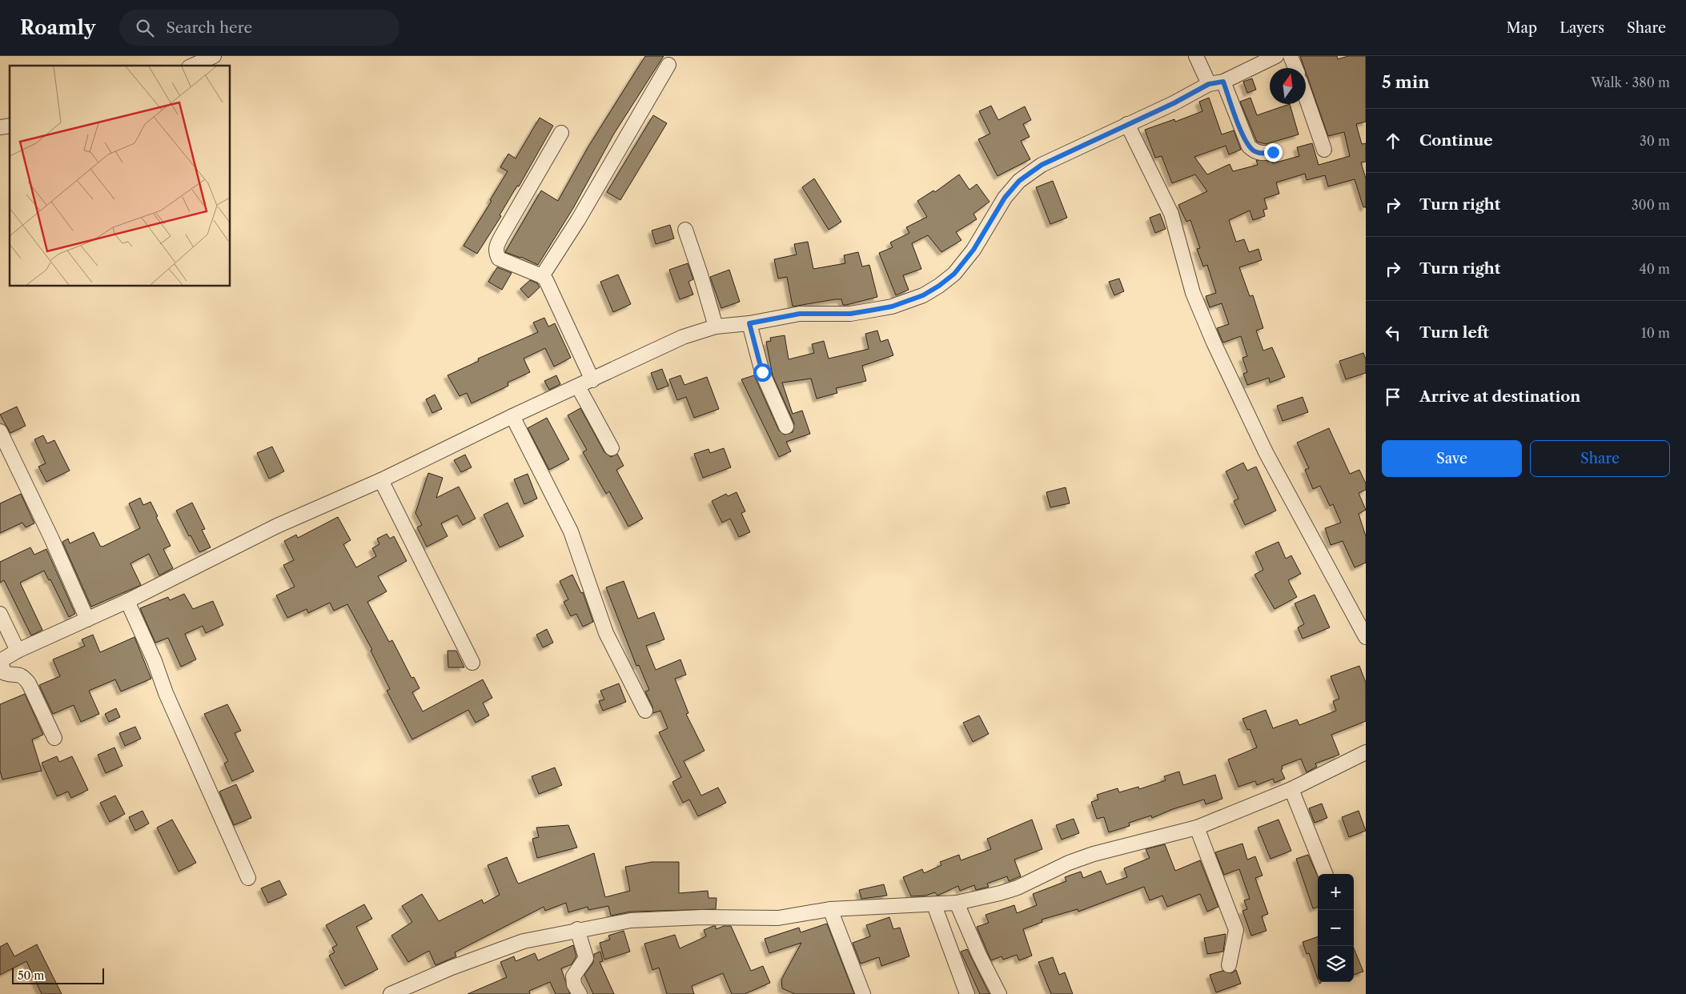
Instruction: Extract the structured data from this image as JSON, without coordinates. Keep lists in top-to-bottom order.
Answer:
{
  "scale_bar": "50 m",
  "north": "top",
  "page": {
    "header": "Roamly",
    "search": "Search here",
    "nav": ["Map", "Layers", "Share"],
    "heading": ["5 min", "Walk · 380 m"],
    "list": [
      ["Continue", "30 m"],
      ["Turn right", "300 m"],
      ["Turn right", "40 m"],
      ["Turn left", "10 m"],
      "Arrive at destination"
    ],
    "buttons": ["Save", "Share"],
    "map_buttons": ["+", "−"],
    "scale": "50 m"
  }
}
